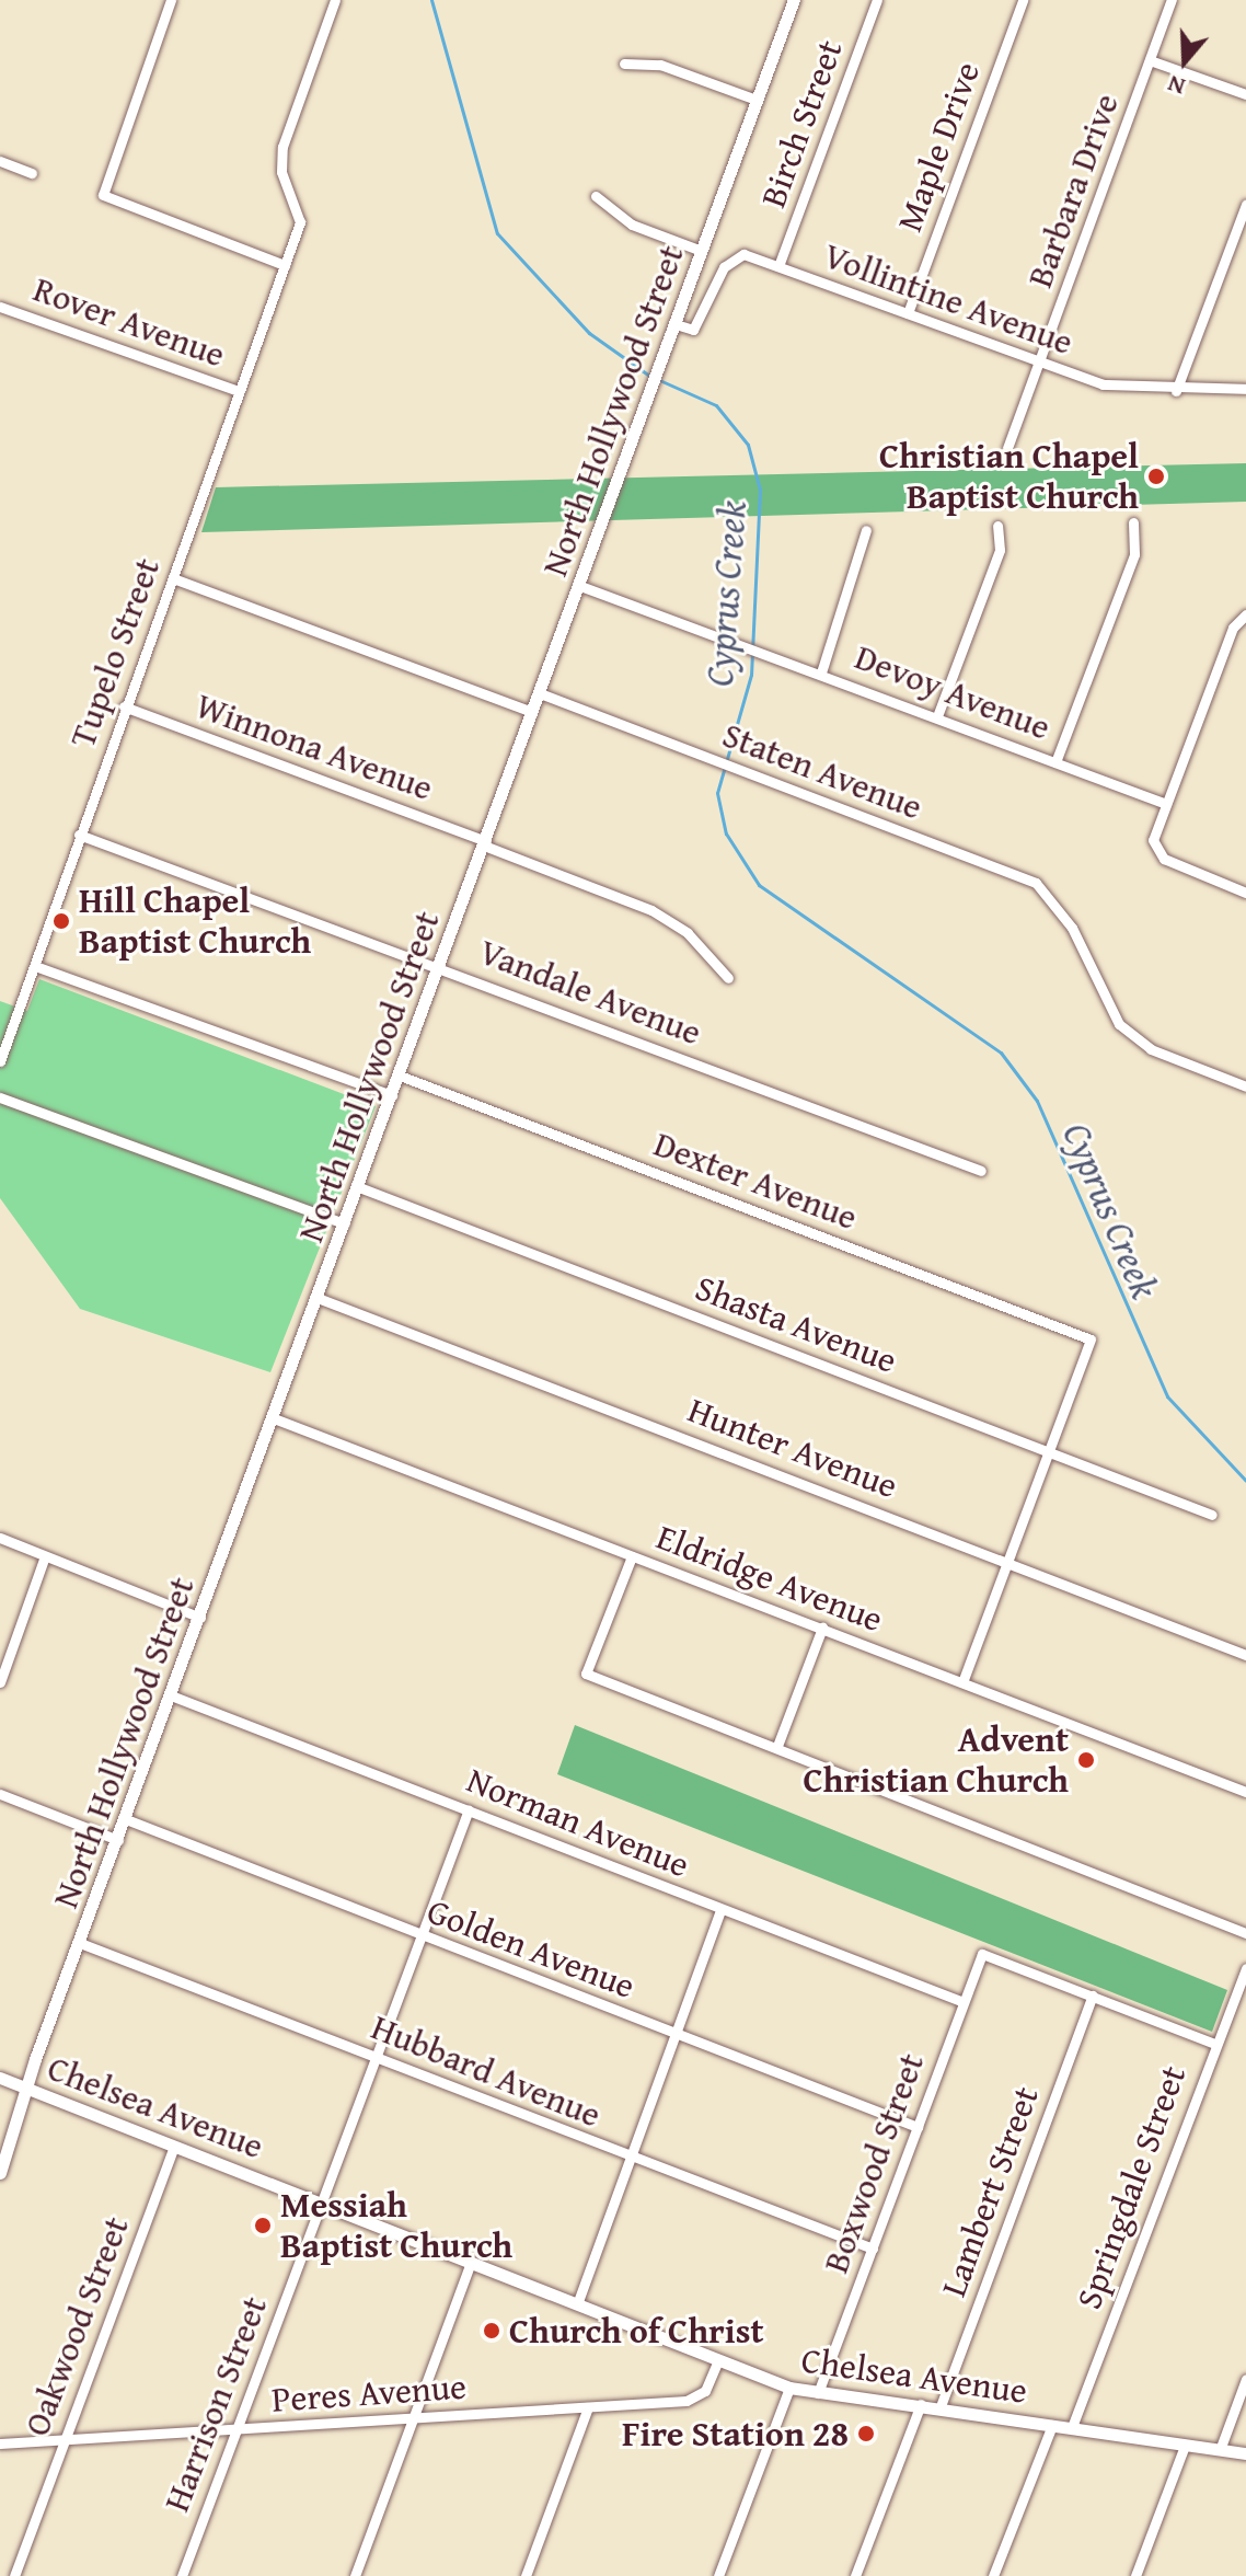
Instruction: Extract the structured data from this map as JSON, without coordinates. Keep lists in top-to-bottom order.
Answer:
{
  "streets": {
    "main road": ["North Hollywood Street", "Chelsea Avenue"],
    "street": [
      "Birch Street",
      "Maple Drive",
      "Barbara Drive",
      "Vollintine Avenue",
      "Rover Avenue",
      "Tupelo Street",
      "Devoy Avenue",
      "Winnona Avenue",
      "Staten Avenue",
      "Vandale Avenue",
      "Dexter Avenue",
      "Shasta Avenue",
      "Hunter Avenue",
      "Eldridge Avenue",
      "Norman Avenue",
      "Golden Avenue",
      "Hubbard Avenue",
      "Boxwood Street",
      "Springdale Street",
      "Lambert Street",
      "Oakwood Street",
      "Peres Avenue",
      "Harrison Street"
    ]
  },
  "crossings": [
    ["Birch Street", "Vollintine Avenue"],
    ["Maple Drive", "Vollintine Avenue"],
    ["Barbara Drive", "Vollintine Avenue"],
    ["Vollintine Avenue", "North Hollywood Street"],
    ["Rover Avenue", "Tupelo Street"],
    ["North Hollywood Street", "Devoy Avenue"],
    ["North Hollywood Street", "Winnona Avenue"],
    ["North Hollywood Street", "Staten Avenue"],
    ["North Hollywood Street", "Vandale Avenue"],
    ["North Hollywood Street", "Dexter Avenue"],
    ["North Hollywood Street", "Shasta Avenue"],
    ["North Hollywood Street", "Hunter Avenue"],
    ["North Hollywood Street", "Eldridge Avenue"],
    ["North Hollywood Street", "Norman Avenue"],
    ["North Hollywood Street", "Golden Avenue"],
    ["North Hollywood Street", "Hubbard Avenue"],
    ["North Hollywood Street", "Chelsea Avenue"],
    ["Tupelo Street", "Winnona Avenue"],
    ["Tupelo Street", "Vandale Avenue"],
    ["Dexter Avenue", "Shasta Avenue"],
    ["Norman Avenue", "Boxwood Street"],
    ["Norman Avenue", "Harrison Street"],
    ["Golden Avenue", "Boxwood Street"],
    ["Golden Avenue", "Harrison Street"],
    ["Hubbard Avenue", "Boxwood Street"],
    ["Hubbard Avenue", "Harrison Street"],
    ["Chelsea Avenue", "Boxwood Street"],
    ["Chelsea Avenue", "Springdale Street"],
    ["Chelsea Avenue", "Lambert Street"],
    ["Chelsea Avenue", "Oakwood Street"],
    ["Chelsea Avenue", "Peres Avenue"],
    ["Chelsea Avenue", "Harrison Street"],
    ["Boxwood Street", "Lambert Street"],
    ["Oakwood Street", "Peres Avenue"],
    ["Peres Avenue", "Harrison Street"]
  ],
  "water": ["Cyprus Creek"],
  "places": [
    "Christian Chapel Baptist Church",
    "Hill Chapel Baptist Church",
    "Advent Christian Church",
    "Messiah Baptist Church",
    "Church of Christ",
    "Fire Station 28"
  ],
  "north": "bottom"
}
